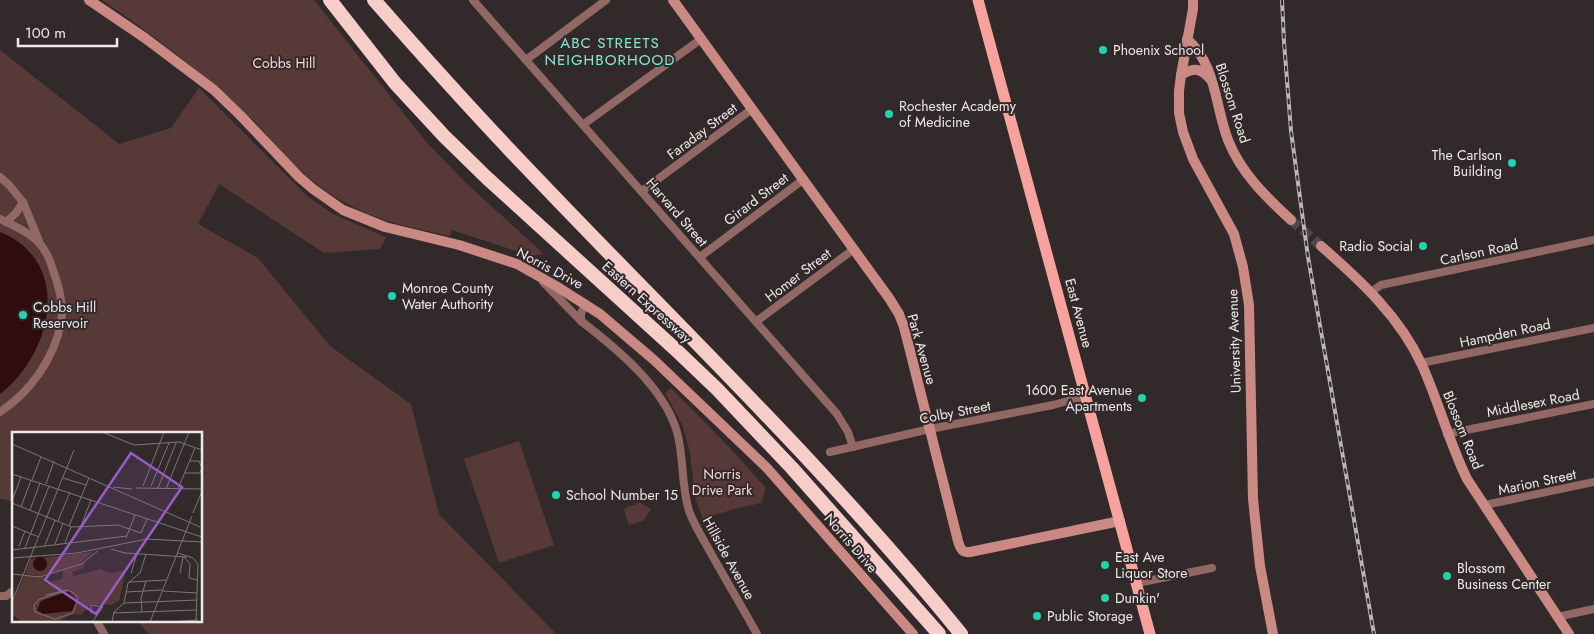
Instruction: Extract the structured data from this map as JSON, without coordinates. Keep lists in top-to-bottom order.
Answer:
{
  "streets": {
    "highway": ["Eastern Expressway"],
    "main road": ["East Avenue"],
    "street": [
      "Blossom Road",
      "Faraday Street",
      "Girard Street",
      "Harvard Street",
      "Carlson Road",
      "Norris Drive",
      "Homer Street",
      "Hampden Road",
      "University Avenue",
      "Park Avenue",
      "Middlesex Road",
      "Colby Street",
      "Marion Street",
      "Hillside Avenue"
    ]
  },
  "crossings": [
    ["Blossom Road", "Carlson Road"],
    ["Blossom Road", "Hampden Road"],
    ["Blossom Road", "University Avenue"],
    ["Blossom Road", "Middlesex Road"],
    ["Blossom Road", "Marion Street"],
    ["Faraday Street", "Harvard Street"],
    ["Faraday Street", "Park Avenue"],
    ["Girard Street", "Harvard Street"],
    ["Girard Street", "Park Avenue"],
    ["Harvard Street", "Homer Street"],
    ["Harvard Street", "Colby Street"],
    ["Norris Drive", "Hillside Avenue"],
    ["Homer Street", "Park Avenue"],
    ["East Avenue", "Park Avenue"],
    ["East Avenue", "Colby Street"],
    ["Park Avenue", "Colby Street"]
  ],
  "districts": ["ABC STREETS NEIGHBORHOOD"],
  "parks": ["Cobbs Hill", "Norris Drive Park"],
  "places": [
    "Phoenix School",
    "Rochester Academy of Medicine",
    "The Carlson Building",
    "Radio Social",
    "Monroe County Water Authority",
    "Cobbs Hill Reservoir",
    "1600 East Avenue Apartments",
    "School Number 15",
    "East Ave Liquor Store",
    "Blossom Business Center",
    "Dunkin'",
    "Public Storage"
  ],
  "scale_bar": "100 m"
}
